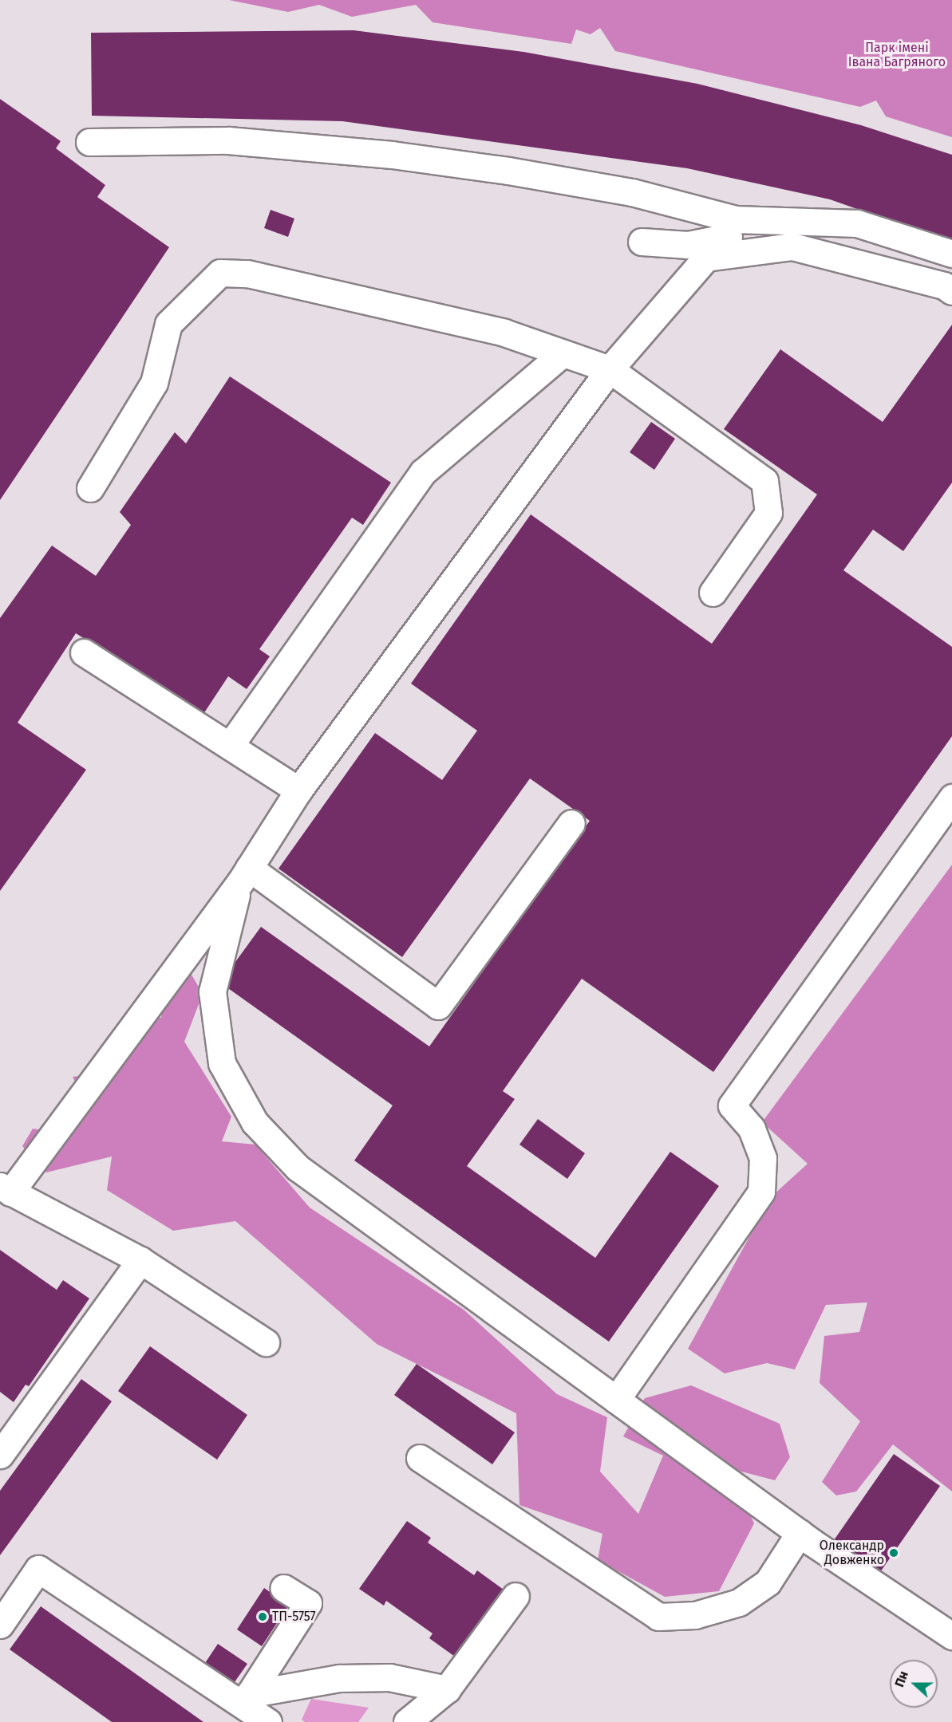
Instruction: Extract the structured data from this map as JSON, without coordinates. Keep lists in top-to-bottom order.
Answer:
{
  "parks": ["Парк імені Івана Багряного"],
  "places": ["Олександр Довженко", "ТП-5757"],
  "north": "left"
}
